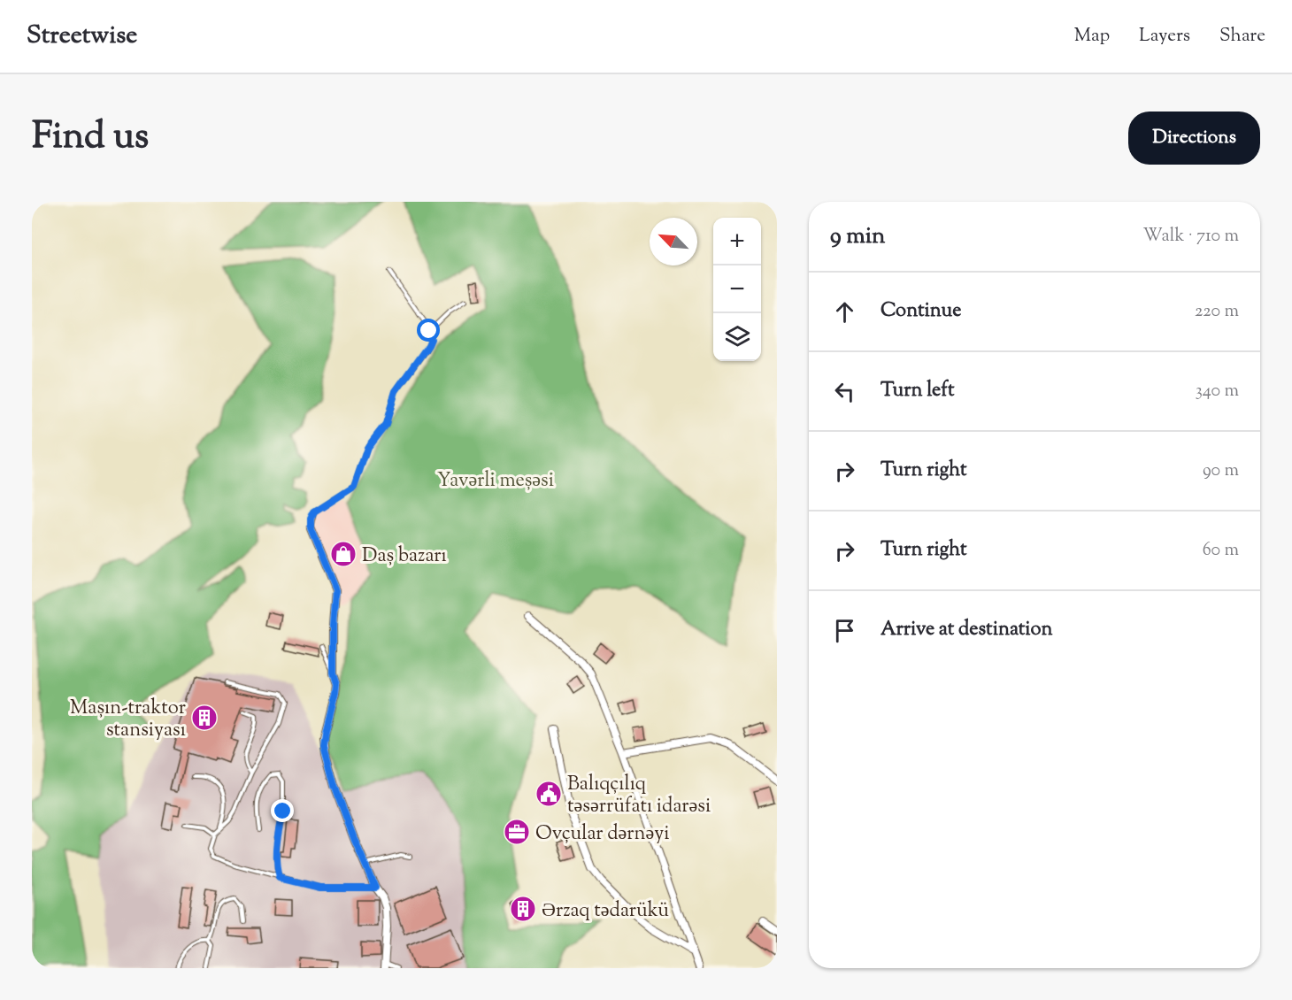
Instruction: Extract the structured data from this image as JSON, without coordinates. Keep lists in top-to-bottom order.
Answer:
{
  "parks": ["Yavərli meşəsi"],
  "places": {
    "shop": ["Daş bazarı"],
    "building": ["Maşın-traktor stansiyası", "Ərzaq tədarükü"],
    "public building": ["Balıqçılıq təsərrüfatı idarəsi"],
    "office": ["Ovçular dərnəyi"]
  },
  "north": "top left",
  "page": {
    "header": "Streetwise",
    "nav": ["Map", "Layers", "Share"],
    "title": "Find us",
    "buttons": "Directions",
    "heading": ["9 min", "Walk · 710 m"],
    "map_buttons": ["+", "−"],
    "list": [
      ["Continue", "220 m"],
      ["Turn left", "340 m"],
      ["Turn right", "90 m"],
      ["Turn right", "60 m"],
      "Arrive at destination"
    ]
  }
}
